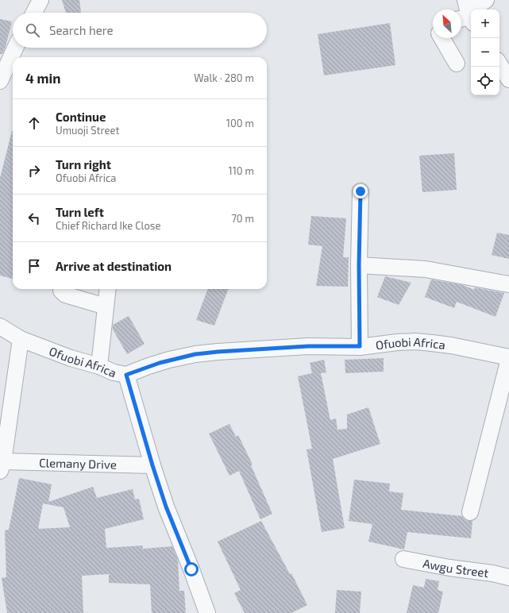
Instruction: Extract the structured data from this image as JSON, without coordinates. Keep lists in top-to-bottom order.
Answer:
{
  "streets": {
    "street": ["Ofuobi Africa", "Clemany Drive", "Awgu Street"]
  },
  "north": "top left",
  "page": {
    "map_buttons": ["+", "−"],
    "search": "Search here",
    "heading": ["4 min", "Walk · 280 m"],
    "list": [
      ["Continue", "Umuoji Street", "100 m"],
      ["Turn right", "Ofuobi Africa", "110 m"],
      ["Turn left", "Chief Richard Ike Close", "70 m"],
      "Arrive at destination"
    ]
  }
}
